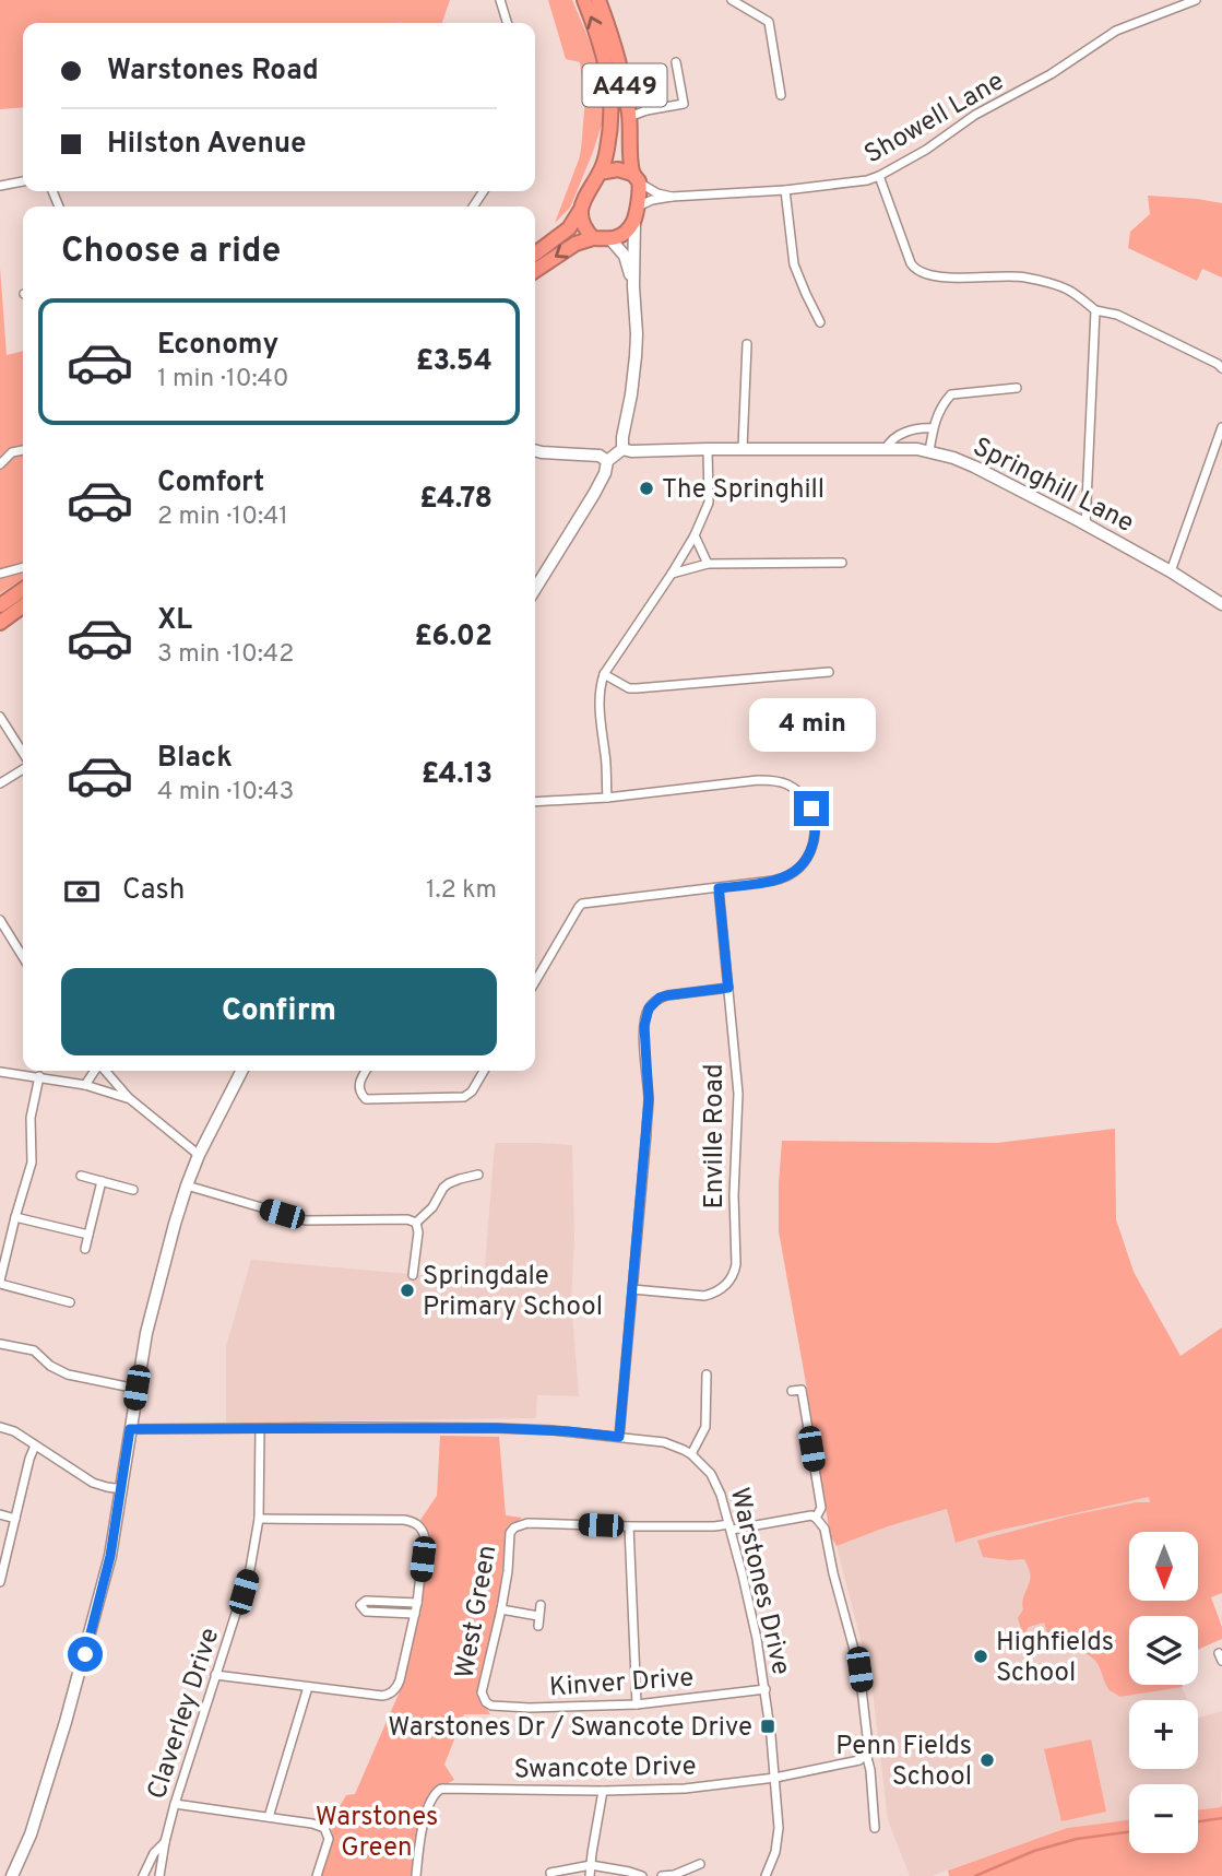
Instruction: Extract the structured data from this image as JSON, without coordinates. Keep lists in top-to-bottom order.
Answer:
{
  "streets": {
    "highway": ["A449"],
    "street": [
      "Showell Lane",
      "Springhill Lane",
      "Enville Road",
      "Warstones Drive",
      "West Green",
      "Kinver Drive",
      "Claverley Drive",
      "Swancote Drive"
    ]
  },
  "crossings": [
    ["A449", "Showell Lane"],
    ["Warstones Drive", "Kinver Drive"],
    ["Warstones Drive", "Claverley Drive"],
    ["Warstones Drive", "Swancote Drive"],
    ["West Green", "Kinver Drive"]
  ],
  "parks": ["Warstones Green"],
  "places": {
    "other": [
      "The Springhill",
      "Springdale Primary School",
      "Highfields School",
      "Penn Fields School"
    ],
    "transit": ["Warstones Dr / Swancote Drive"]
  },
  "north": "bottom",
  "page": {
    "banner": ["Warstones Road", "Hilston Avenue"],
    "heading": "Choose a ride",
    "list": [
      {
        "name": "Economy",
        "note": "1 min · 10:40",
        "value": "£3.54"
      },
      {
        "name": "Comfort",
        "note": "2 min · 10:41",
        "value": "£4.78"
      },
      {
        "name": "XL",
        "note": "3 min · 10:42",
        "value": "£6.02"
      },
      {
        "name": "Black",
        "note": "4 min · 10:43",
        "value": "£4.13"
      }
    ],
    "bubble": "4 min",
    "pay": ["Cash", "1.2 km"],
    "buttons": "Confirm",
    "map_buttons": ["+", "−"]
  }
}
